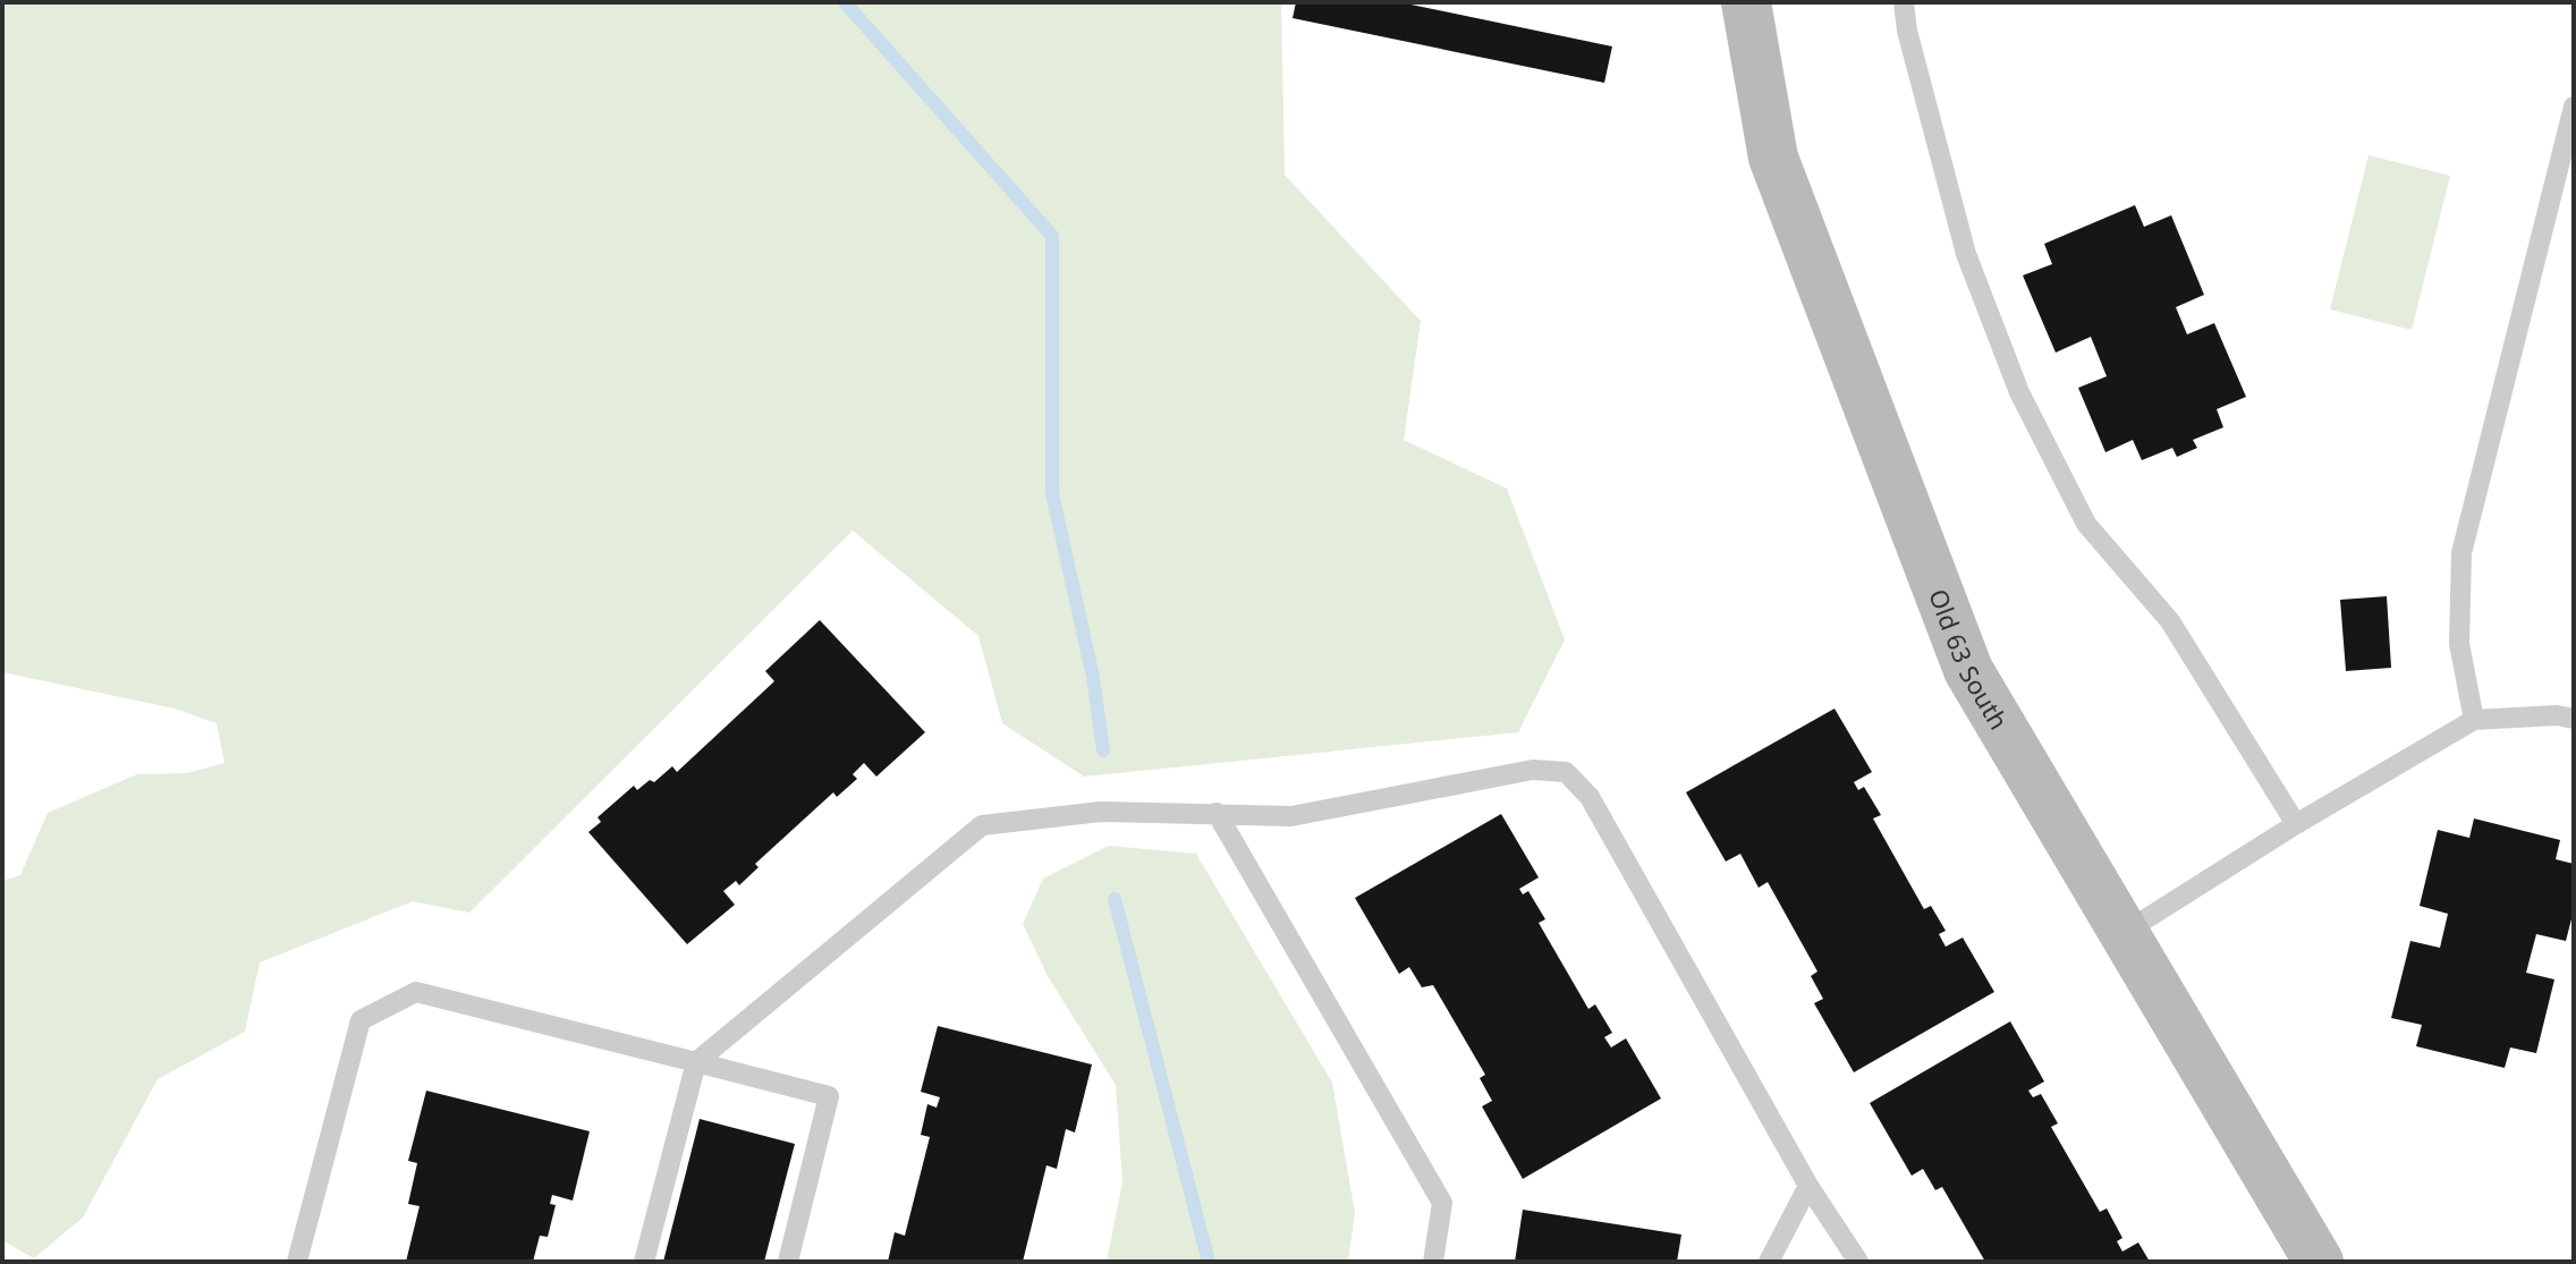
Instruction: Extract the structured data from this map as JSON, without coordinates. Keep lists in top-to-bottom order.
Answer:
{
  "streets": {
    "main road": ["Old 63 South"]
  }
}
